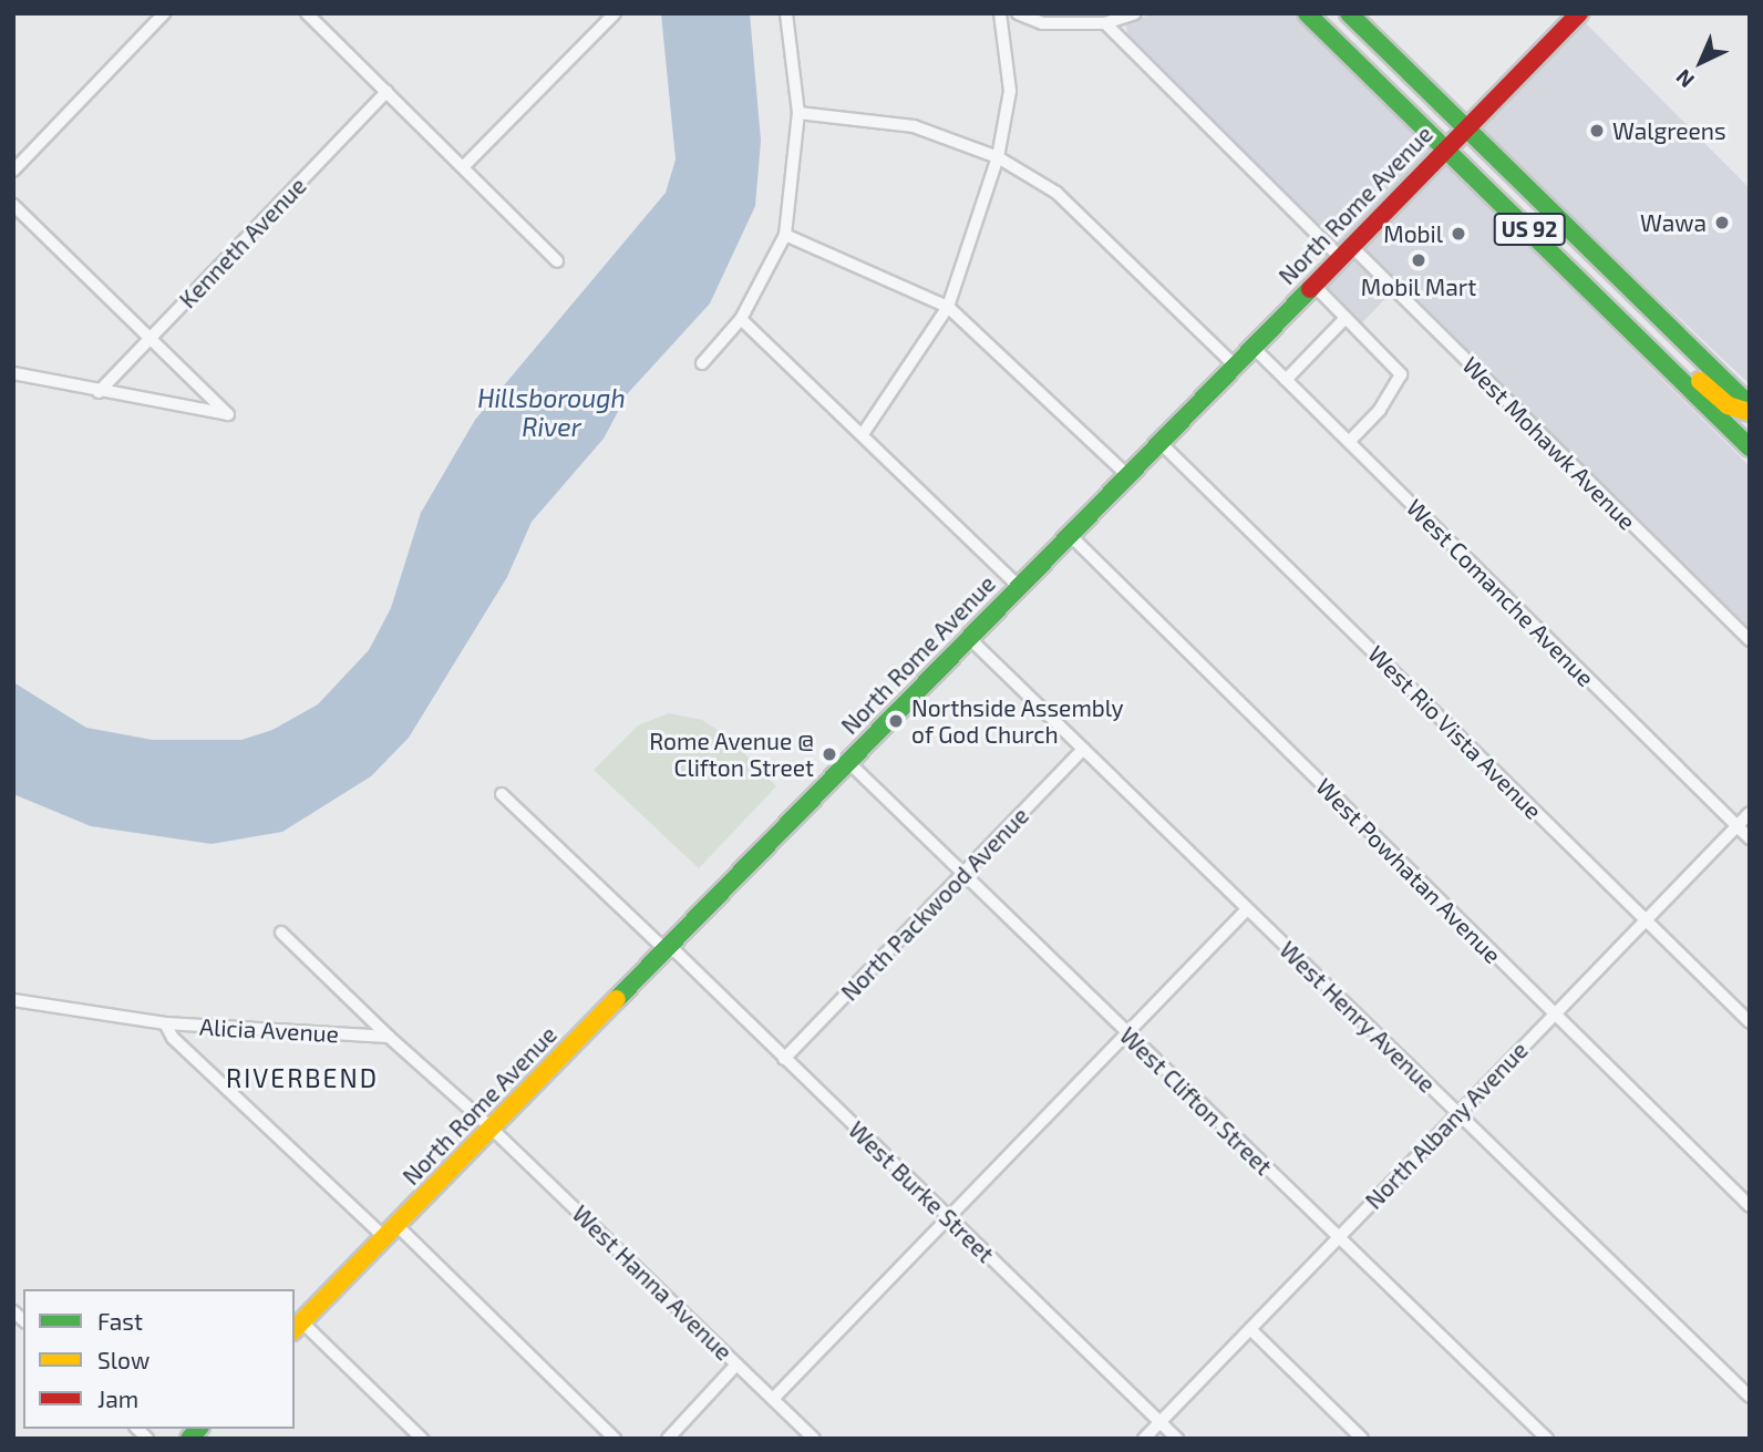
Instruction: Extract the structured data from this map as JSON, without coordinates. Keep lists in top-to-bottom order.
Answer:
{
  "streets": {
    "street": [
      "North Rome Avenue",
      "US 92",
      "Kenneth Avenue",
      "West Mohawk Avenue",
      "West Comanche Avenue",
      "West Rio Vista Avenue",
      "West Powhatan Avenue",
      "North Packwood Avenue",
      "West Henry Avenue",
      "Alicia Avenue",
      "West Clifton Street",
      "North Albany Avenue",
      "West Burke Street",
      "West Hanna Avenue"
    ]
  },
  "crossings": [
    ["North Rome Avenue", "US 92"],
    ["North Rome Avenue", "West Mohawk Avenue"],
    ["North Rome Avenue", "West Comanche Avenue"],
    ["North Rome Avenue", "West Rio Vista Avenue"],
    ["North Rome Avenue", "West Powhatan Avenue"],
    ["North Rome Avenue", "West Henry Avenue"],
    ["North Rome Avenue", "West Clifton Street"],
    ["North Rome Avenue", "West Burke Street"],
    ["North Rome Avenue", "West Hanna Avenue"],
    ["West Comanche Avenue", "North Albany Avenue"],
    ["West Rio Vista Avenue", "North Albany Avenue"],
    ["West Powhatan Avenue", "North Albany Avenue"],
    ["North Packwood Avenue", "West Henry Avenue"],
    ["North Packwood Avenue", "West Clifton Street"],
    ["North Packwood Avenue", "West Burke Street"],
    ["West Henry Avenue", "North Albany Avenue"],
    ["West Clifton Street", "North Albany Avenue"],
    ["North Albany Avenue", "West Burke Street"]
  ],
  "districts": ["RIVERBEND"],
  "water": ["Hillsborough River"],
  "places": [
    "Walgreens",
    "Wawa",
    "Mobil",
    "Mobil Mart",
    "Northside Assembly of God Church",
    "Rome Avenue @ Clifton Street"
  ],
  "legend": ["Fast", "Slow", "Jam"],
  "north": "bottom left"
}
